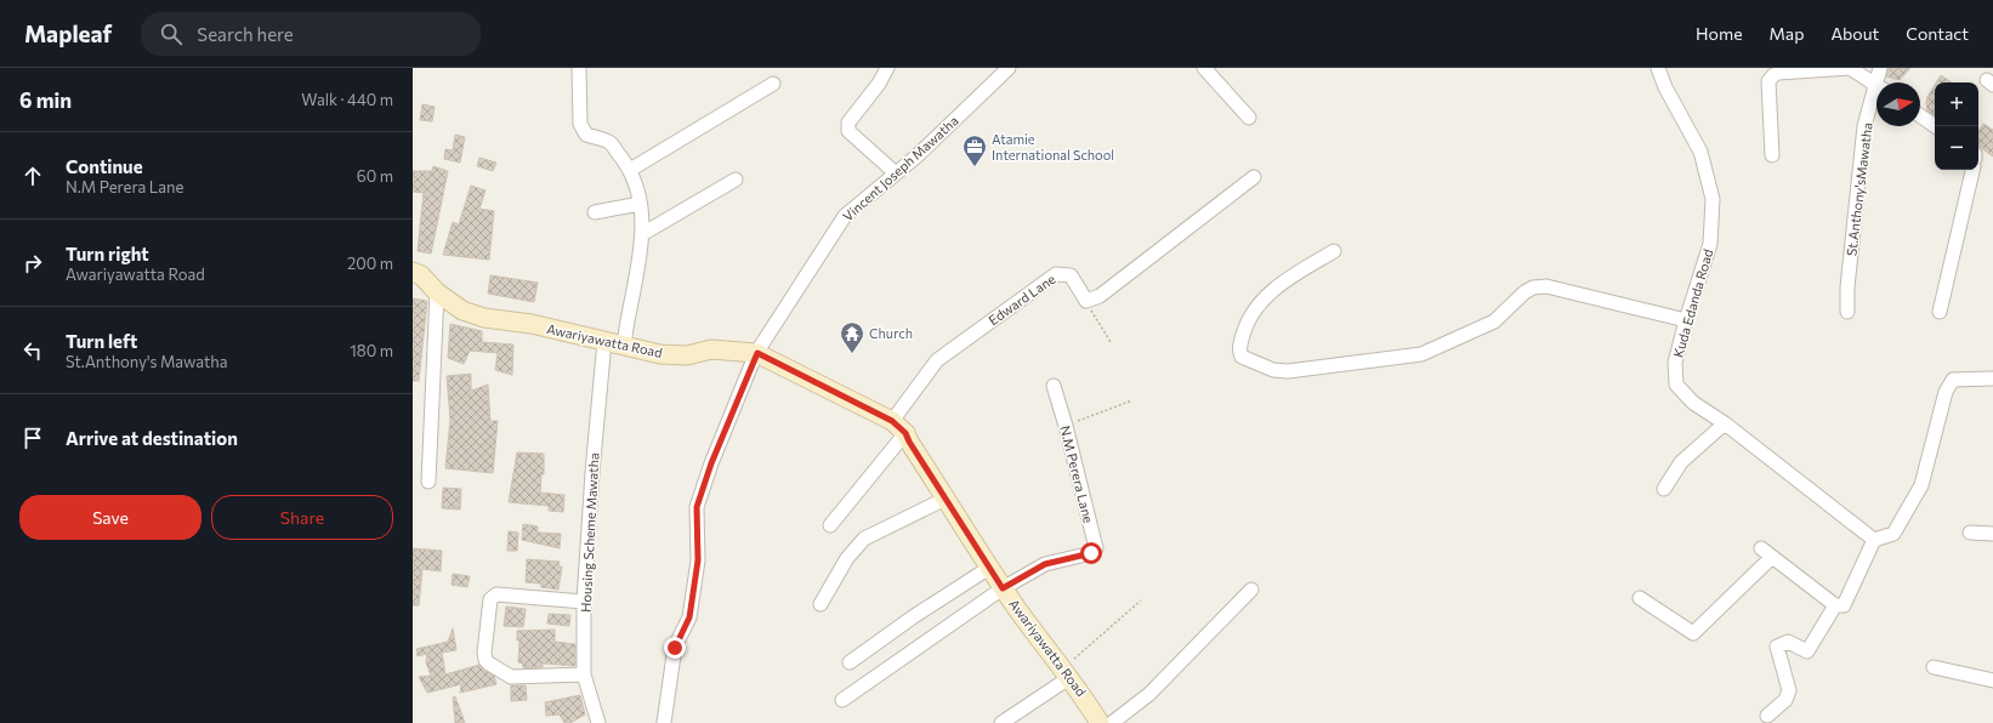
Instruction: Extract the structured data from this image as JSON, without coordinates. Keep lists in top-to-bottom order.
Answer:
{
  "streets": {
    "street": [
      "Vincent Joseph Mawatha",
      "St.Anthony'sMawatha",
      "Edward Lane",
      "Kuda Edanda Road",
      "Awariyawatta Road",
      "N.M Perera Lane",
      "Housing Scheme Mawatha"
    ]
  },
  "crossings": [
    ["Vincent Joseph Mawatha", "Awariyawatta Road"],
    ["Edward Lane", "Awariyawatta Road"],
    ["Awariyawatta Road", "N.M Perera Lane"],
    ["Awariyawatta Road", "Housing Scheme Mawatha"]
  ],
  "places": {
    "office": ["Atamie International School"],
    "temple": ["Church"]
  },
  "north": "right",
  "page": {
    "header": "Mapleaf",
    "search": "Search here",
    "nav": [
      "Home",
      "Map",
      "About",
      "Contact"
    ],
    "heading": ["6 min", "Walk · 440 m"],
    "map_buttons": ["+", "−"],
    "list": [
      ["Continue", "N.M Perera Lane", "60 m"],
      ["Turn right", "Awariyawatta Road", "200 m"],
      ["Turn left", "St.Anthony's Mawatha", "180 m"],
      "Arrive at destination"
    ],
    "buttons": ["Save", "Share"]
  }
}
